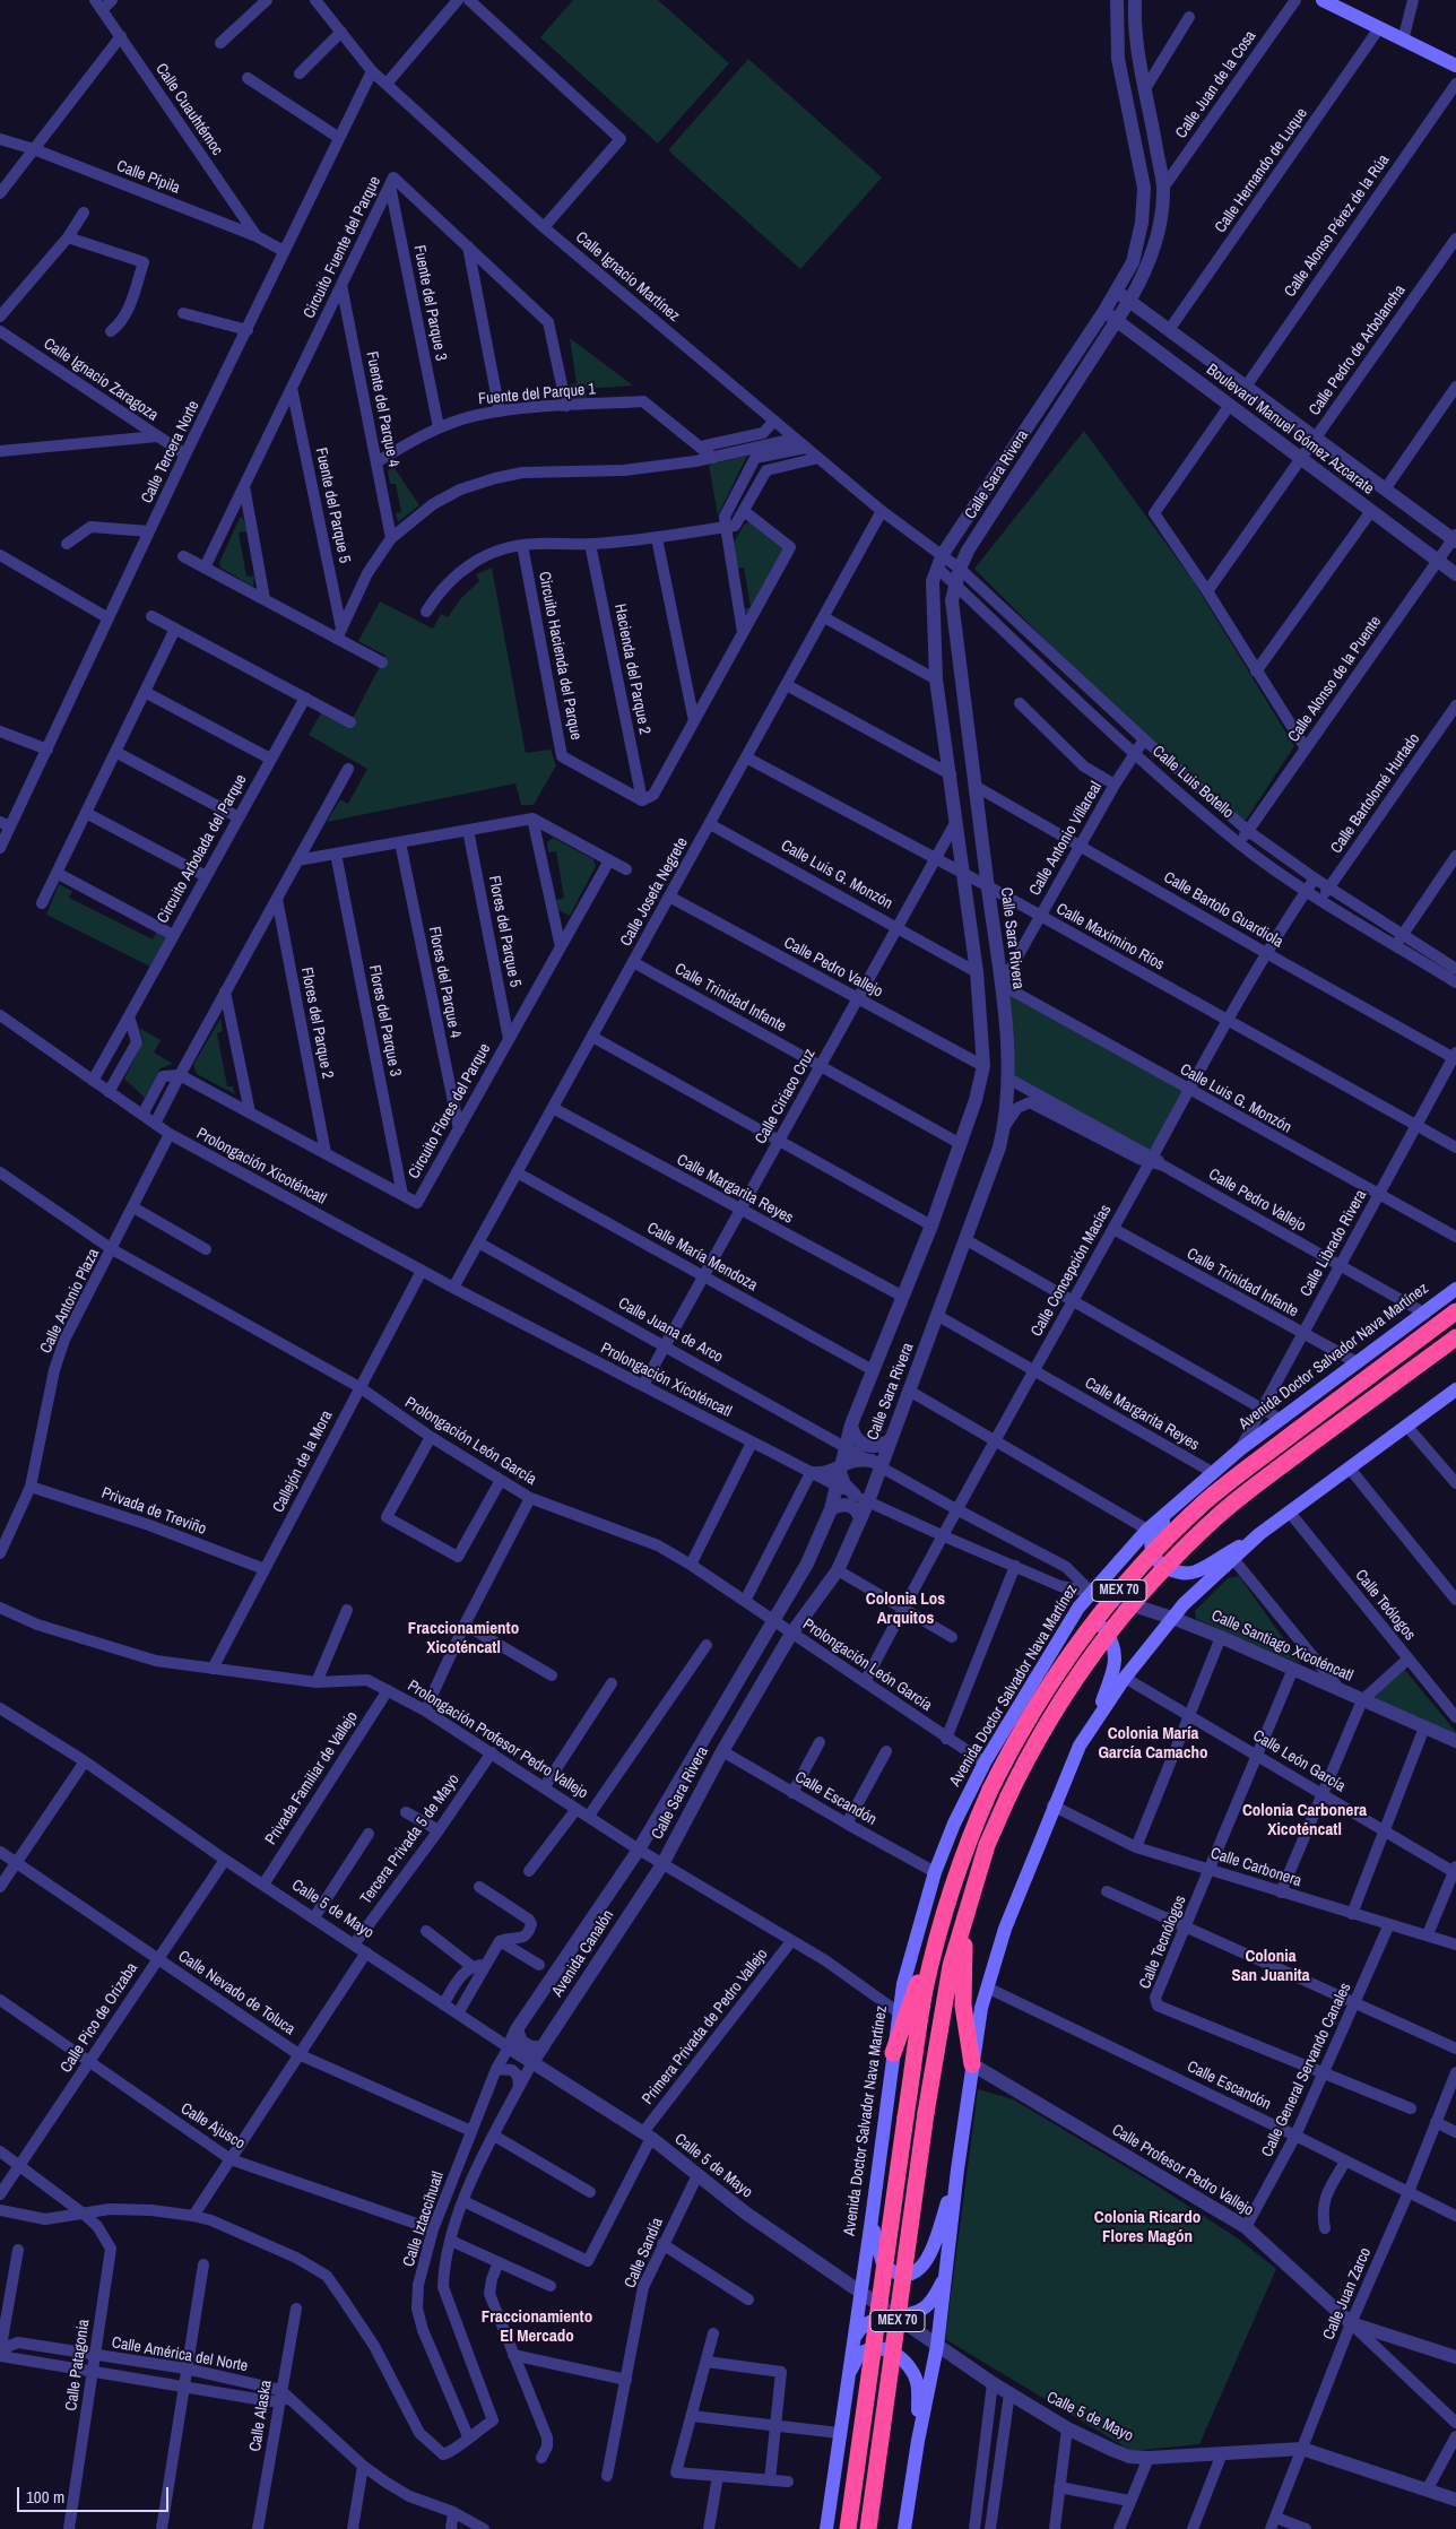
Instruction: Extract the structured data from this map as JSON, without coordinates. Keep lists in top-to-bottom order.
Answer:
{
  "streets": {
    "highway": ["Avenida Doctor Salvador Nava Martínez", "MEX 70"],
    "street": [
      "Calle Juan de la Cosa",
      "Calle Cuauhtémoc",
      "Calle Hernando de Luque",
      "Calle Pípila",
      "Calle Alonso Pérez de la Rúa",
      "Circuito Fuente del Parque",
      "Calle Ignacio Martínez",
      "Fuente del Parque 3",
      "Calle Pedro de Arbolancha",
      "Calle Ignacio Zaragoza",
      "Fuente del Parque 1",
      "Fuente del Parque 4",
      "Boulevard Manuel Gómez Azcarate",
      "Calle Tercera Norte",
      "Calle Sara Rivera",
      "Fuente del Parque 5",
      "Circuito Hacienda del Parque",
      "Hacienda del Parque 2",
      "Calle Alonso de la Puente",
      "Calle Luis Botello",
      "Calle Bartolomé Hurtado",
      "Calle Antonio Villareal",
      "Circuito Arbolada del Parque",
      "Calle Luis G. Monzón",
      "Calle Josefa Negrete",
      "Calle Bartolo Guardiola",
      "Flores del Parque 5",
      "Calle Maximino Ríos",
      "Calle Pedro Vallejo",
      "Flores del Parque 4",
      "Calle Trinidad Infante",
      "Flores del Parque 3",
      "Flores del Parque 2",
      "Calle Ciriaco Cruz",
      "Circuito Flores del Parque",
      "Prolongación Xicoténcatl",
      "Calle Margarita Reyes",
      "Calle Librado Rivera",
      "Calle María Mendoza",
      "Calle Concepción Macías",
      "Calle Antonio Plaza",
      "Calle Juana de Arco",
      "Prolongación León García",
      "Callejón de la Mora",
      "Privada de Treviño",
      "Calle Teólogos",
      "Calle Santiago Xicoténcatl",
      "Prolongación Profesor Pedro Vallejo",
      "Calle León García",
      "Privada Familiar de Vallejo",
      "Calle Escandón",
      "Tercera Privada 5 de Mayo",
      "Calle Carbonera",
      "Calle 5 de Mayo",
      "Calle Tecnólogos",
      "Avenida Canalón",
      "Calle Nevado de Toluca",
      "Calle Pico de Orizaba",
      "Primera Privada de Pedro Vallejo",
      "Calle General Servando Canales",
      "Calle Ajusco",
      "Calle Profesor Pedro Vallejo",
      "Calle Iztaccíhuatl",
      "Calle Sandía",
      "Calle Juan Zarco",
      "Calle América del Norte",
      "Calle Patagonia",
      "Calle Alaska"
    ]
  },
  "crossings": [
    ["Calle Juan de la Cosa", "Calle Sara Rivera"],
    ["Calle Cuauhtémoc", "Calle Pípila"],
    ["Calle Hernando de Luque", "Boulevard Manuel Gómez Azcarate"],
    ["Calle Pípila", "Calle Tercera Norte"],
    ["Calle Alonso Pérez de la Rúa", "Boulevard Manuel Gómez Azcarate"],
    ["Circuito Fuente del Parque", "Fuente del Parque 3"],
    ["Circuito Fuente del Parque", "Fuente del Parque 1"],
    ["Circuito Fuente del Parque", "Fuente del Parque 4"],
    ["Circuito Fuente del Parque", "Fuente del Parque 5"],
    ["Calle Ignacio Martínez", "Calle Tercera Norte"],
    ["Calle Ignacio Martínez", "Calle Sara Rivera"],
    ["Calle Ignacio Martínez", "Calle Luis Botello"],
    ["Calle Ignacio Martínez", "Calle Josefa Negrete"],
    ["Fuente del Parque 3", "Fuente del Parque 1"],
    ["Calle Pedro de Arbolancha", "Boulevard Manuel Gómez Azcarate"],
    ["Calle Ignacio Zaragoza", "Calle Tercera Norte"],
    ["Fuente del Parque 1", "Fuente del Parque 4"],
    ["Boulevard Manuel Gómez Azcarate", "Calle Sara Rivera"],
    ["Boulevard Manuel Gómez Azcarate", "Calle Alonso de la Puente"],
    ["Calle Sara Rivera", "Calle Luis Botello"],
    ["Calle Sara Rivera", "Calle Antonio Villareal"],
    ["Calle Sara Rivera", "Calle Luis G. Monzón"],
    ["Calle Sara Rivera", "Calle Bartolo Guardiola"],
    ["Calle Sara Rivera", "Calle Maximino Ríos"],
    ["Calle Sara Rivera", "Calle Pedro Vallejo"],
    ["Calle Sara Rivera", "Calle Trinidad Infante"],
    ["Calle Sara Rivera", "Calle Ciriaco Cruz"],
    ["Calle Sara Rivera", "Prolongación Xicoténcatl"],
    ["Calle Sara Rivera", "Calle Margarita Reyes"],
    ["Calle Sara Rivera", "Calle María Mendoza"],
    ["Calle Sara Rivera", "Calle Juana de Arco"],
    ["Calle Sara Rivera", "Prolongación León García"],
    ["Calle Sara Rivera", "Prolongación Profesor Pedro Vallejo"],
    ["Calle Sara Rivera", "Calle Escandón"],
    ["Calle Sara Rivera", "Avenida Canalón"],
    ["Circuito Hacienda del Parque", "Hacienda del Parque 2"],
    ["Calle Alonso de la Puente", "Calle Luis Botello"],
    ["Calle Luis Botello", "Calle Bartolomé Hurtado"],
    ["Calle Luis Botello", "Calle Antonio Villareal"],
    ["Calle Luis Botello", "Calle Concepción Macías"],
    ["Calle Antonio Villareal", "Calle Luis G. Monzón"],
    ["Calle Antonio Villareal", "Calle Bartolo Guardiola"],
    ["Calle Antonio Villareal", "Calle Maximino Ríos"],
    ["Circuito Arbolada del Parque", "Prolongación Xicoténcatl"],
    ["Calle Luis G. Monzón", "Calle Josefa Negrete"],
    ["Calle Luis G. Monzón", "Calle Ciriaco Cruz"],
    ["Calle Luis G. Monzón", "Calle Librado Rivera"],
    ["Calle Luis G. Monzón", "Calle Concepción Macías"],
    ["Calle Josefa Negrete", "Calle Maximino Ríos"],
    ["Calle Josefa Negrete", "Calle Pedro Vallejo"],
    ["Calle Josefa Negrete", "Calle Trinidad Infante"],
    ["Calle Josefa Negrete", "Prolongación Xicoténcatl"],
    ["Calle Josefa Negrete", "Calle Margarita Reyes"],
    ["Calle Josefa Negrete", "Calle María Mendoza"],
    ["Calle Josefa Negrete", "Calle Juana de Arco"],
    ["Calle Bartolo Guardiola", "Calle Librado Rivera"],
    ["Calle Bartolo Guardiola", "Calle Concepción Macías"],
    ["Flores del Parque 5", "Circuito Flores del Parque"],
    ["Calle Maximino Ríos", "Calle Ciriaco Cruz"],
    ["Calle Maximino Ríos", "Calle Librado Rivera"],
    ["Calle Maximino Ríos", "Calle Concepción Macías"],
    ["Calle Pedro Vallejo", "Calle Ciriaco Cruz"],
    ["Calle Pedro Vallejo", "Calle Librado Rivera"],
    ["Calle Pedro Vallejo", "Calle Concepción Macías"],
    ["Calle Pedro Vallejo", "Avenida Doctor Salvador Nava Martínez"],
    ["Flores del Parque 4", "Circuito Flores del Parque"],
    ["Calle Trinidad Infante", "Calle Ciriaco Cruz"],
    ["Calle Trinidad Infante", "Calle Librado Rivera"],
    ["Calle Trinidad Infante", "Calle Concepción Macías"],
    ["Calle Trinidad Infante", "Avenida Doctor Salvador Nava Martínez"],
    ["Flores del Parque 3", "Circuito Flores del Parque"],
    ["Flores del Parque 2", "Circuito Flores del Parque"],
    ["Calle Ciriaco Cruz", "Prolongación Xicoténcatl"],
    ["Calle Ciriaco Cruz", "Calle Margarita Reyes"],
    ["Calle Ciriaco Cruz", "Calle María Mendoza"],
    ["Calle Ciriaco Cruz", "Calle Juana de Arco"],
    ["Prolongación Xicoténcatl", "Calle Antonio Plaza"],
    ["Prolongación Xicoténcatl", "Callejón de la Mora"],
    ["Calle Margarita Reyes", "Calle Concepción Macías"],
    ["Calle Margarita Reyes", "Avenida Doctor Salvador Nava Martínez"],
    ["Calle Librado Rivera", "Avenida Doctor Salvador Nava Martínez"],
    ["Calle Concepción Macías", "Prolongación León García"],
    ["Calle Antonio Plaza", "Prolongación León García"],
    ["Calle Antonio Plaza", "Privada de Treviño"],
    ["Avenida Doctor Salvador Nava Martínez", "Prolongación León García"],
    ["Avenida Doctor Salvador Nava Martínez", "Calle Santiago Xicoténcatl"],
    ["Avenida Doctor Salvador Nava Martínez", "Prolongación Profesor Pedro Vallejo"],
    ["Avenida Doctor Salvador Nava Martínez", "Calle Escandón"],
    ["Avenida Doctor Salvador Nava Martínez", "Calle 5 de Mayo"],
    ["Prolongación León García", "Callejón de la Mora"],
    ["Callejón de la Mora", "Privada de Treviño"],
    ["Callejón de la Mora", "Prolongación Profesor Pedro Vallejo"],
    ["Calle Santiago Xicoténcatl", "Calle Tecnólogos"],
    ["Prolongación Profesor Pedro Vallejo", "Privada Familiar de Vallejo"],
    ["Prolongación Profesor Pedro Vallejo", "Tercera Privada 5 de Mayo"],
    ["Prolongación Profesor Pedro Vallejo", "Avenida Canalón"],
    ["Prolongación Profesor Pedro Vallejo", "Primera Privada de Pedro Vallejo"],
    ["Calle León García", "Calle Tecnólogos"],
    ["Privada Familiar de Vallejo", "Calle 5 de Mayo"],
    ["Calle Escandón", "Calle General Servando Canales"],
    ["Calle Escandón", "Calle Juan Zarco"],
    ["Tercera Privada 5 de Mayo", "Calle 5 de Mayo"],
    ["Calle Carbonera", "Calle Tecnólogos"],
    ["Calle Carbonera", "Calle General Servando Canales"],
    ["Calle 5 de Mayo", "Avenida Canalón"],
    ["Calle 5 de Mayo", "Calle Pico de Orizaba"],
    ["Calle 5 de Mayo", "Primera Privada de Pedro Vallejo"],
    ["Calle 5 de Mayo", "Calle Iztaccíhuatl"],
    ["Calle 5 de Mayo", "Calle Sandía"],
    ["Calle 5 de Mayo", "Calle Juan Zarco"],
    ["Calle Tecnólogos", "Calle General Servando Canales"],
    ["Avenida Canalón", "Calle Iztaccíhuatl"],
    ["Calle Nevado de Toluca", "Calle Pico de Orizaba"],
    ["Calle Nevado de Toluca", "Calle Iztaccíhuatl"],
    ["Calle Pico de Orizaba", "Calle Ajusco"],
    ["Calle Pico de Orizaba", "Calle Patagonia"],
    ["Primera Privada de Pedro Vallejo", "Calle Iztaccíhuatl"],
    ["Calle General Servando Canales", "Calle Profesor Pedro Vallejo"],
    ["Calle Ajusco", "Calle Iztaccíhuatl"],
    ["Calle Profesor Pedro Vallejo", "Calle Juan Zarco"],
    ["Calle América del Norte", "Calle Patagonia"],
    ["Calle América del Norte", "Calle Alaska"]
  ],
  "districts": [
    "Colonia Los Arquitos",
    "Fraccionamiento Xicoténcatl",
    "Colonia María García Camacho",
    "Colonia Carbonera Xicoténcatl",
    "Colonia San Juanita",
    "Colonia Ricardo Flores Magón",
    "Fraccionamiento El Mercado"
  ],
  "scale_bar": "100 m"
}
